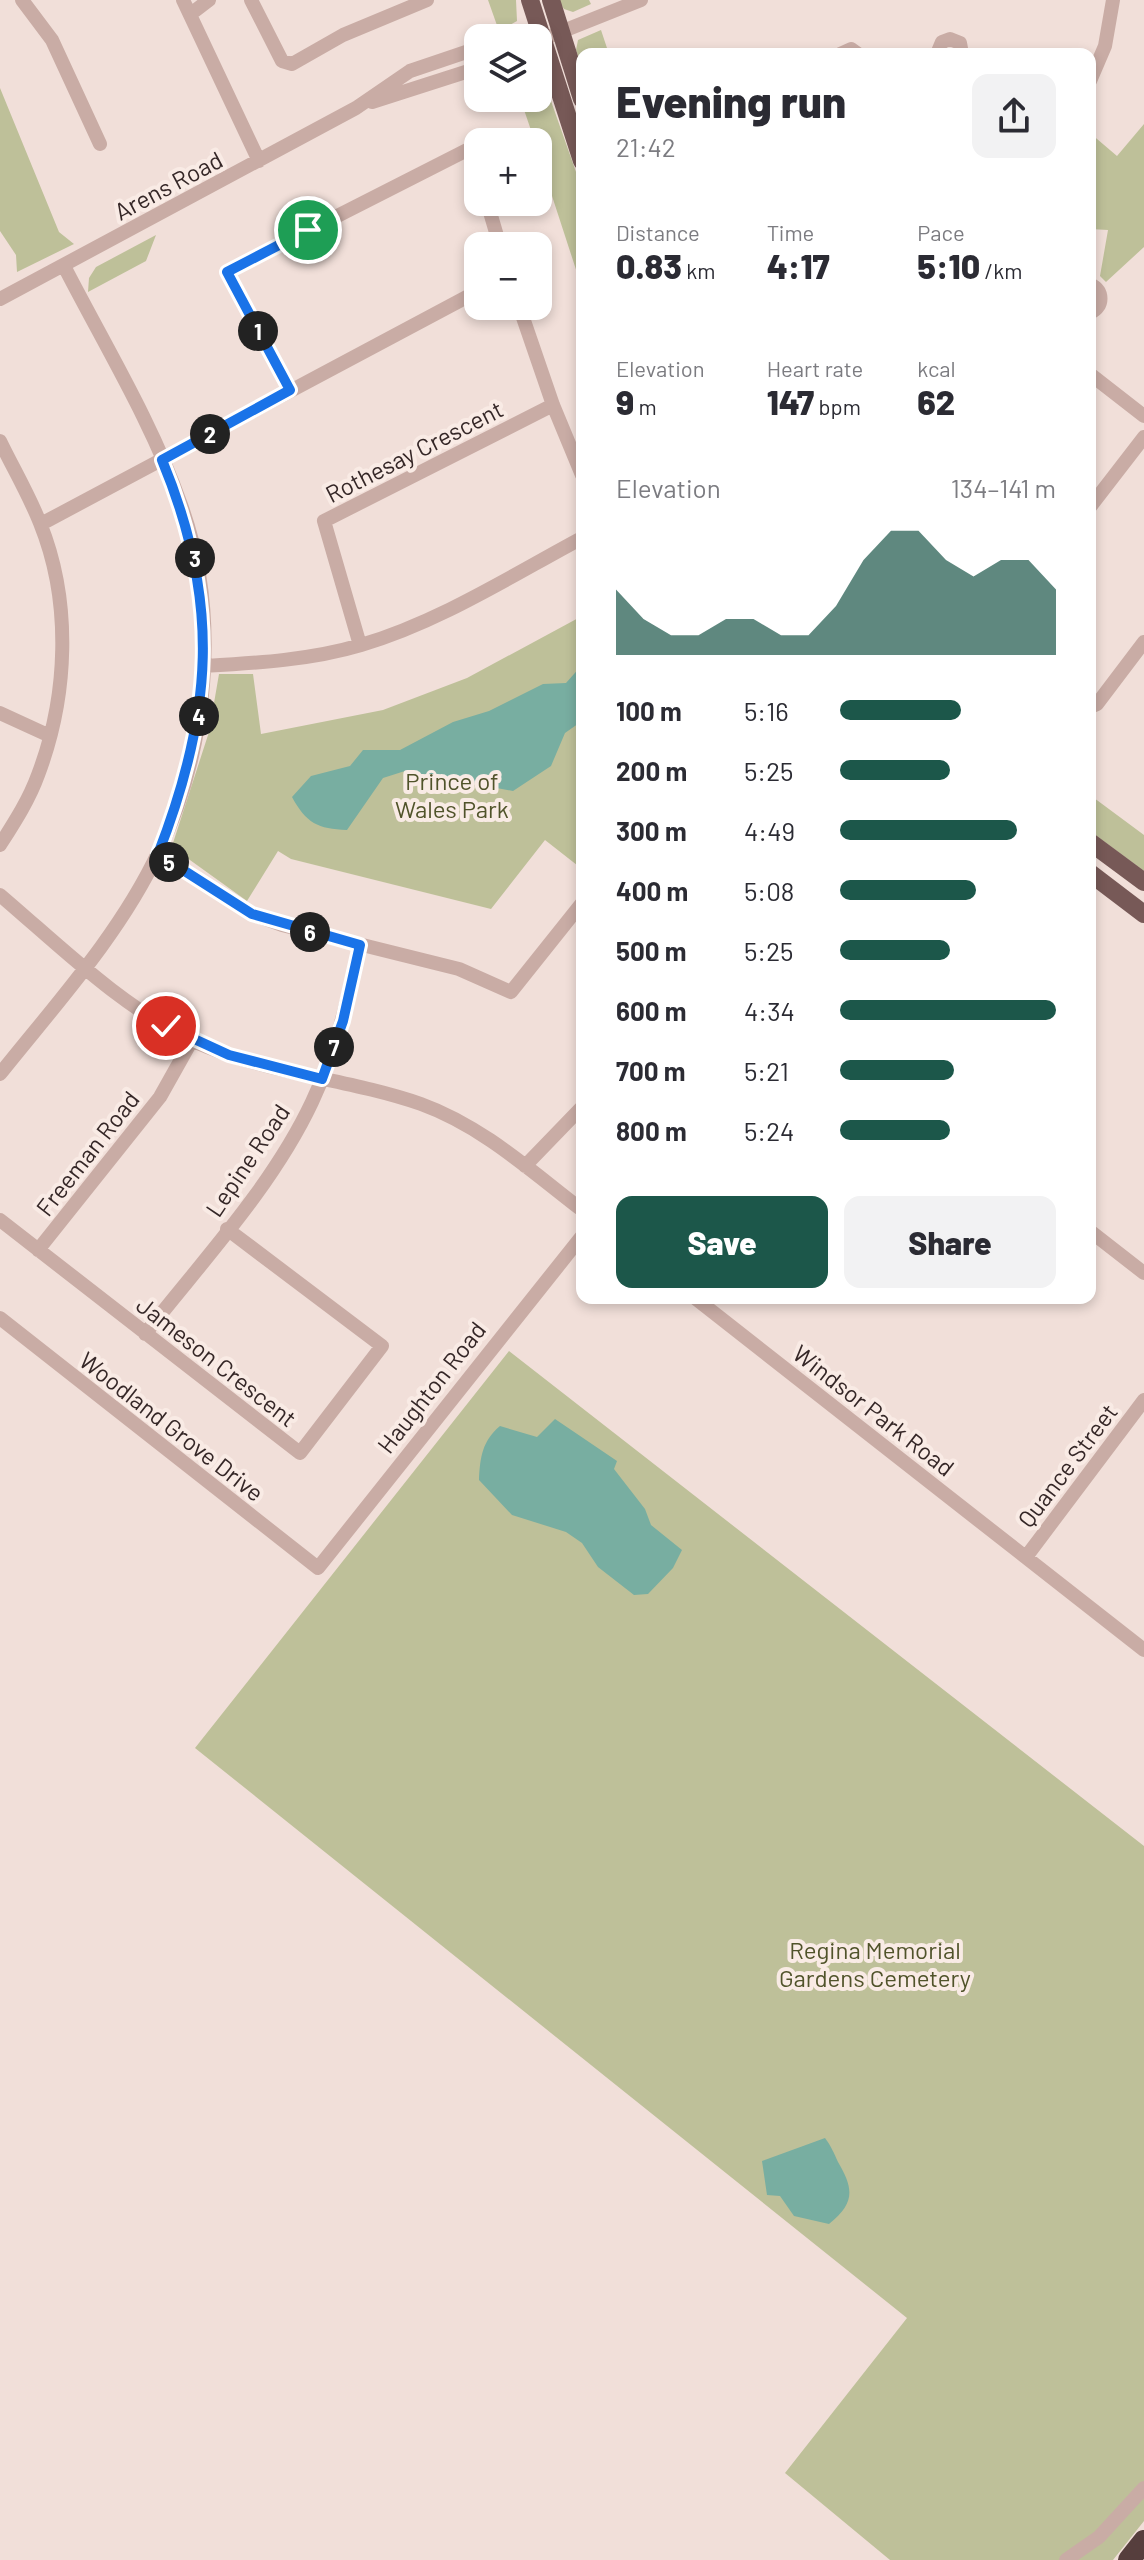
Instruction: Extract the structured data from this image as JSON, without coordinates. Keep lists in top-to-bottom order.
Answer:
{
  "streets": {
    "street": [
      "Arens Road",
      "Rothesay Crescent",
      "Freeman Road",
      "Lepine Road",
      "Jameson Crescent",
      "Haughton Road",
      "Windsor Park Road",
      "Woodland Grove Drive",
      "Quance Street"
    ]
  },
  "crossings": [
    ["Freeman Road", "Jameson Crescent"],
    ["Lepine Road", "Jameson Crescent"],
    ["Haughton Road", "Woodland Grove Drive"],
    ["Windsor Park Road", "Quance Street"]
  ],
  "parks": ["Prince of Wales Park", "Regina Memorial Gardens Cemetery"],
  "page": {
    "map_buttons": ["+", "−"],
    "heading": ["Evening run", "21:42"],
    "stats": [
      ["Distance", "0.83 km"],
      ["Time", "4:17"],
      ["Pace", "5:10 /km"],
      ["Elevation", "9 m"],
      ["Heart rate", "147 bpm"],
      ["kcal", "62"]
    ],
    "pins": [
      "1",
      "2",
      "3",
      "4",
      "5",
      "6",
      "7"
    ],
    "chart": ["Elevation", "134–141 m"],
    "list": [
      {
        "name": "100 m",
        "note": "5:16"
      },
      {
        "name": "200 m",
        "note": "5:25"
      },
      {
        "name": "300 m",
        "note": "4:49"
      },
      {
        "name": "400 m",
        "note": "5:08"
      },
      {
        "name": "500 m",
        "note": "5:25"
      },
      {
        "name": "600 m",
        "note": "4:34"
      },
      {
        "name": "700 m",
        "note": "5:21"
      },
      {
        "name": "800 m",
        "note": "5:24"
      }
    ],
    "buttons": ["Save", "Share"]
  }
}
